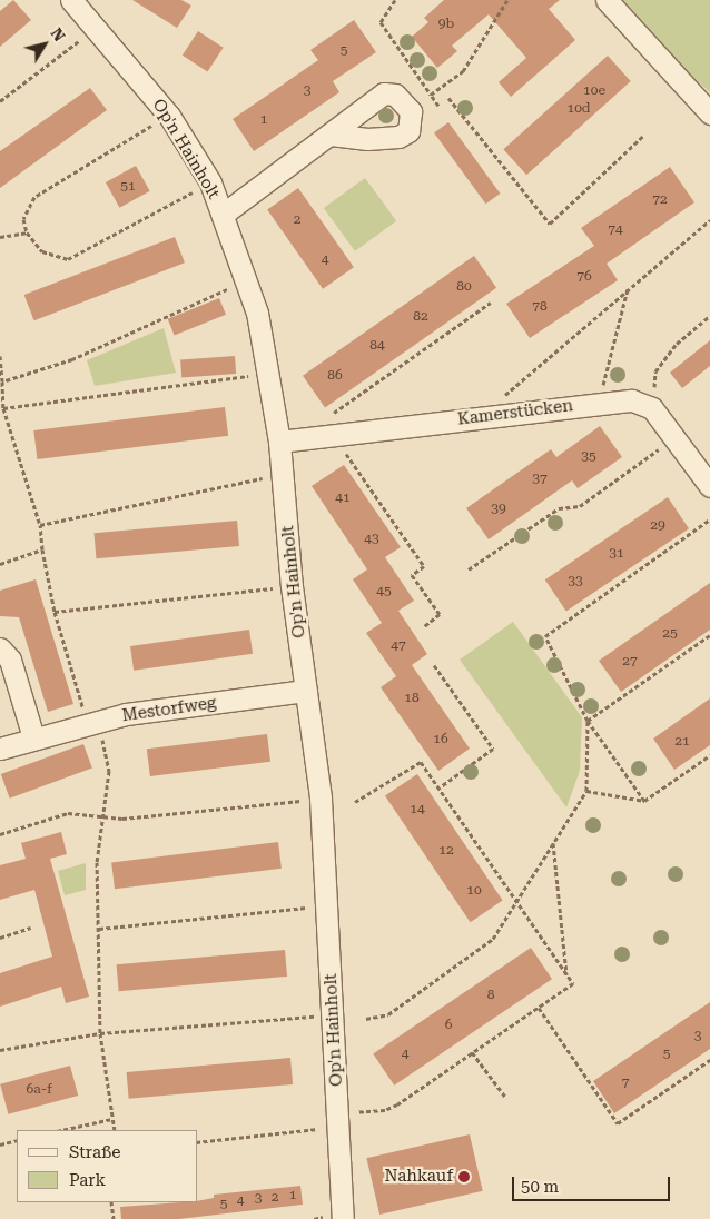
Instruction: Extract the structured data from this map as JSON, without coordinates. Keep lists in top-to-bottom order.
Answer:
{
  "streets": {
    "street": ["Op'n Hainholt", "Kamerstücken", "Mestorfweg"]
  },
  "crossings": [
    ["Op'n Hainholt", "Kamerstücken"],
    ["Op'n Hainholt", "Mestorfweg"]
  ],
  "places": ["Nahkauf"],
  "house_numbers": [
    "9b",
    "5",
    "3",
    "10e",
    "10d",
    "1",
    "51",
    "72",
    "2",
    "74",
    "4",
    "76",
    "80",
    "78",
    "82",
    "84",
    "86",
    "35",
    "37",
    "41",
    "39",
    "29",
    "43",
    "31",
    "33",
    "45",
    "25",
    "47",
    "27",
    "18",
    "16",
    "21",
    "14",
    "12",
    "10",
    "8",
    "6",
    "3",
    "4",
    "5",
    "7",
    "6a-f",
    "1",
    "2",
    "3",
    "4",
    "5"
  ],
  "legend": ["Straße", "Park"],
  "scale_bar": "50 m",
  "north": "top right"
}
